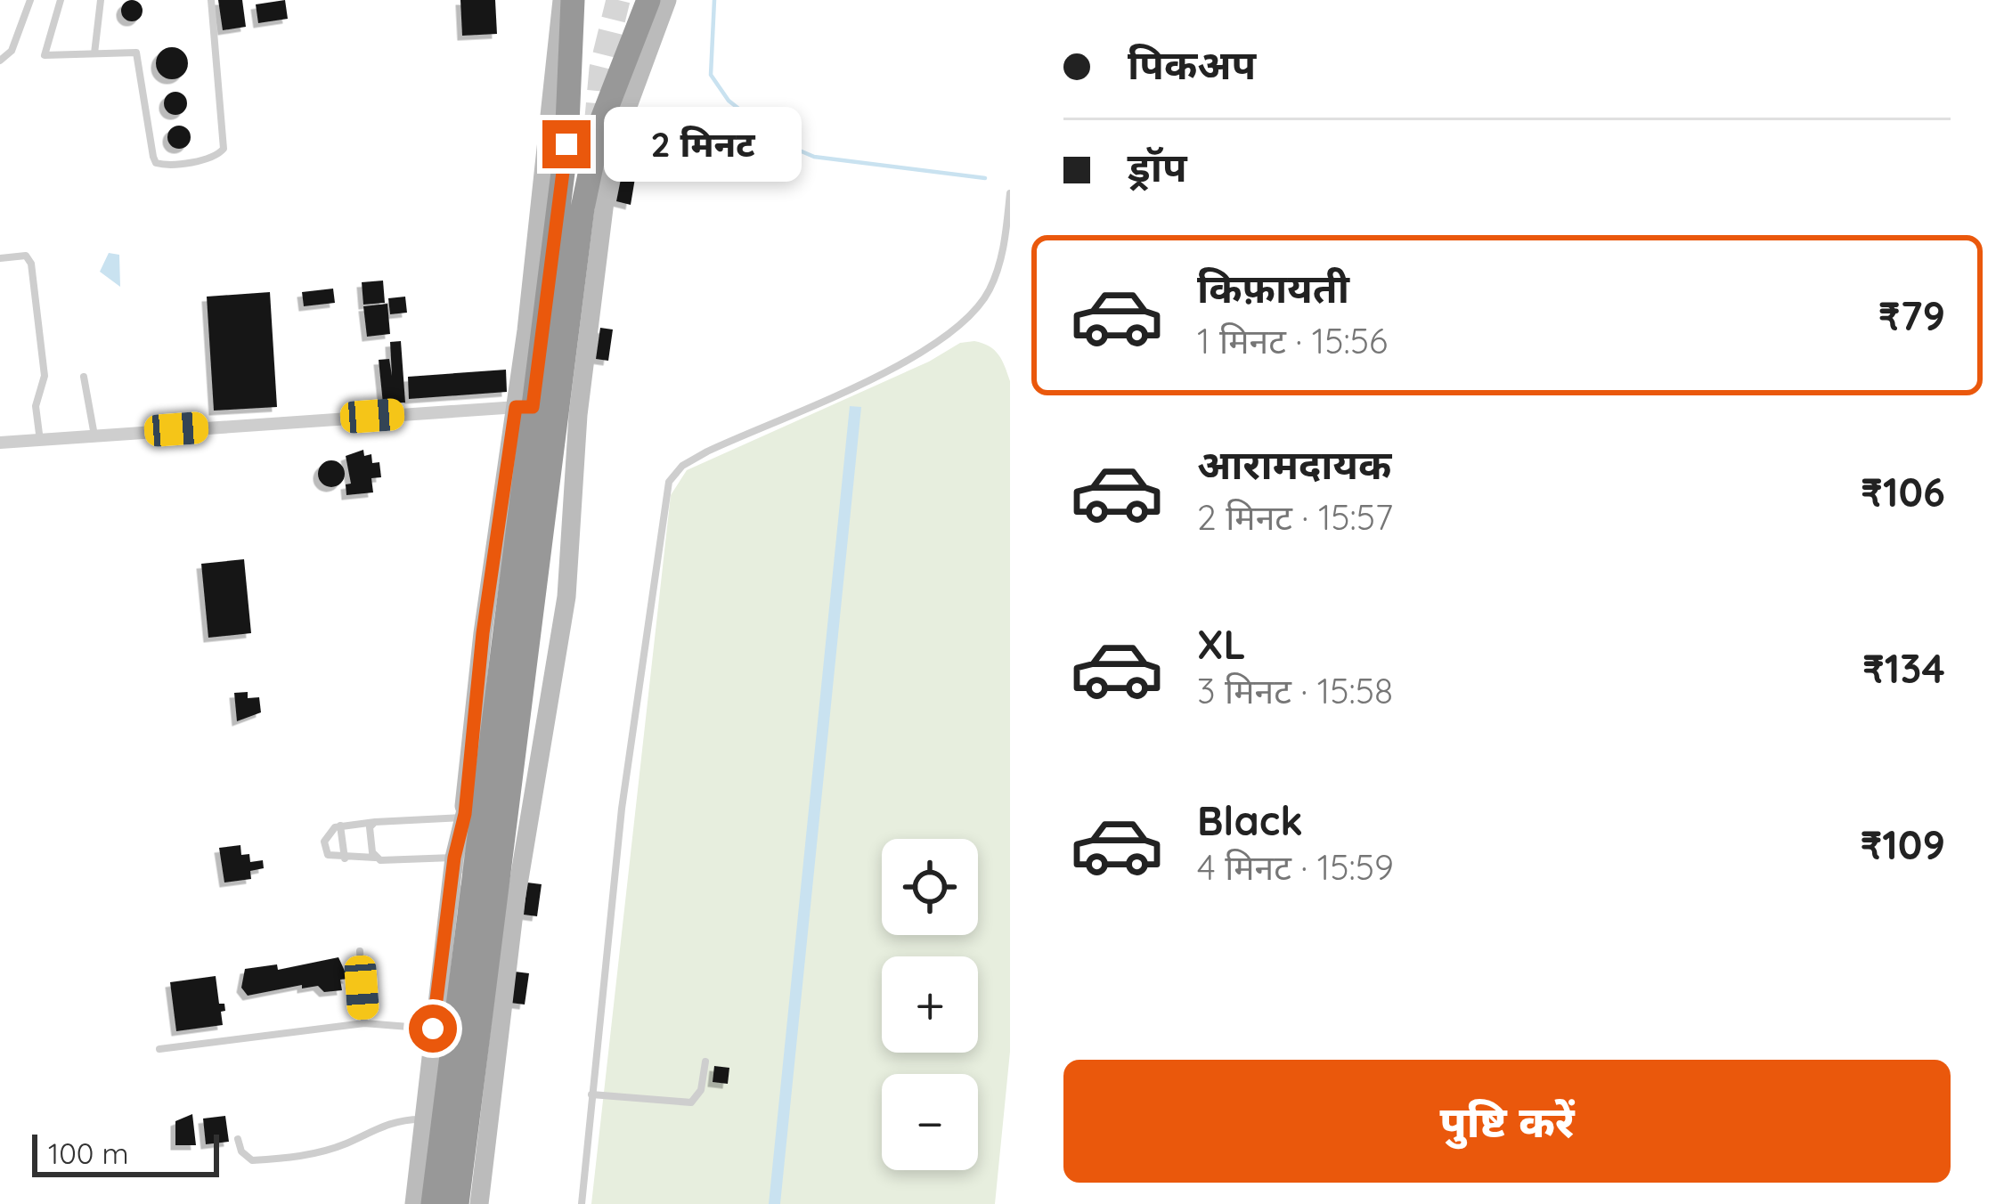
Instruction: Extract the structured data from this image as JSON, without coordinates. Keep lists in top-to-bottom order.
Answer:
{
  "scale_bar": "100 m",
  "page": {
    "banner": ["पिकअप", "ड्रॉप"],
    "bubble": "2 मिनट",
    "list": [
      {
        "name": "किफ़ायती",
        "note": "1 मिनट · 15:56",
        "value": "₹79"
      },
      {
        "name": "आरामदायक",
        "note": "2 मिनट · 15:57",
        "value": "₹106"
      },
      {
        "name": "XL",
        "note": "3 मिनट · 15:58",
        "value": "₹134"
      },
      {
        "name": "Black",
        "note": "4 मिनट · 15:59",
        "value": "₹109"
      }
    ],
    "map_buttons": ["+", "−"],
    "buttons": "पुष्टि करें",
    "scale": "100 m"
  }
}
